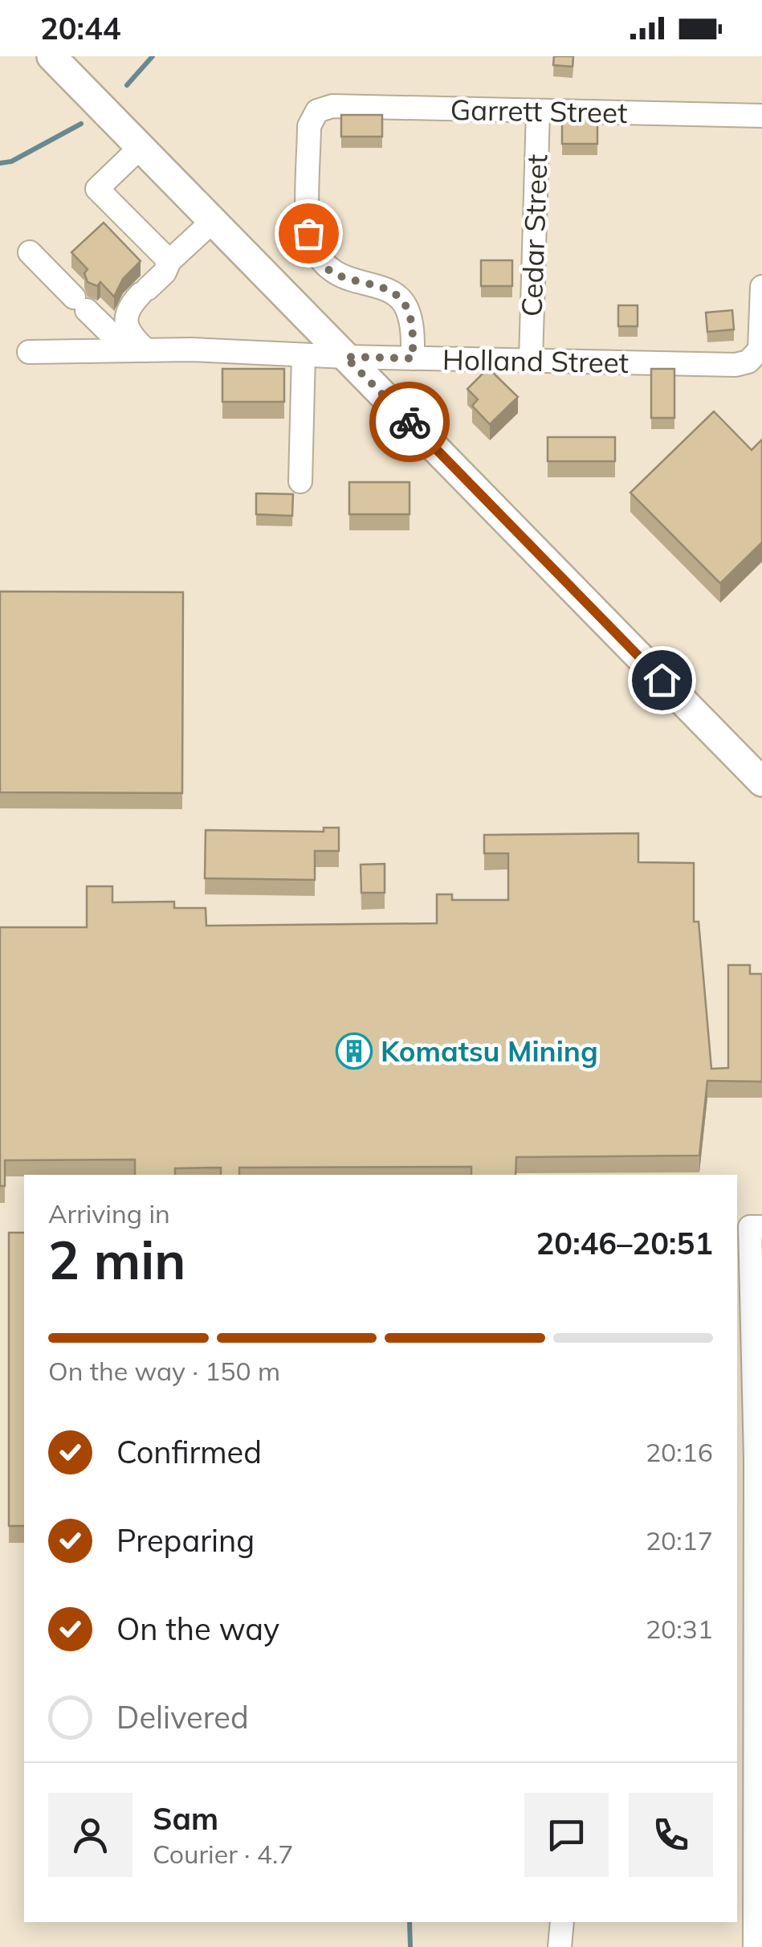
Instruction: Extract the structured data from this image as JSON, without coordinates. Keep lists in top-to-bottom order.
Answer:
{
  "streets": {
    "street": ["Garrett Street", "Cedar Street", "Holland Street"]
  },
  "crossings": [
    ["Garrett Street", "Cedar Street"],
    ["Garrett Street", "Holland Street"],
    ["Cedar Street", "Holland Street"]
  ],
  "places": {
    "building": ["Komatsu Mining"]
  },
  "page": {
    "status": "20:44",
    "heading": ["2 min", "Arriving in", "20:46–20:51"],
    "panel": ["Sam", "Courier · 4.7"],
    "bar": "On the way · 150 m",
    "list": [
      ["Confirmed", "20:16"],
      ["Preparing", "20:17"],
      ["On the way", "20:31"],
      "Delivered"
    ]
  }
}
